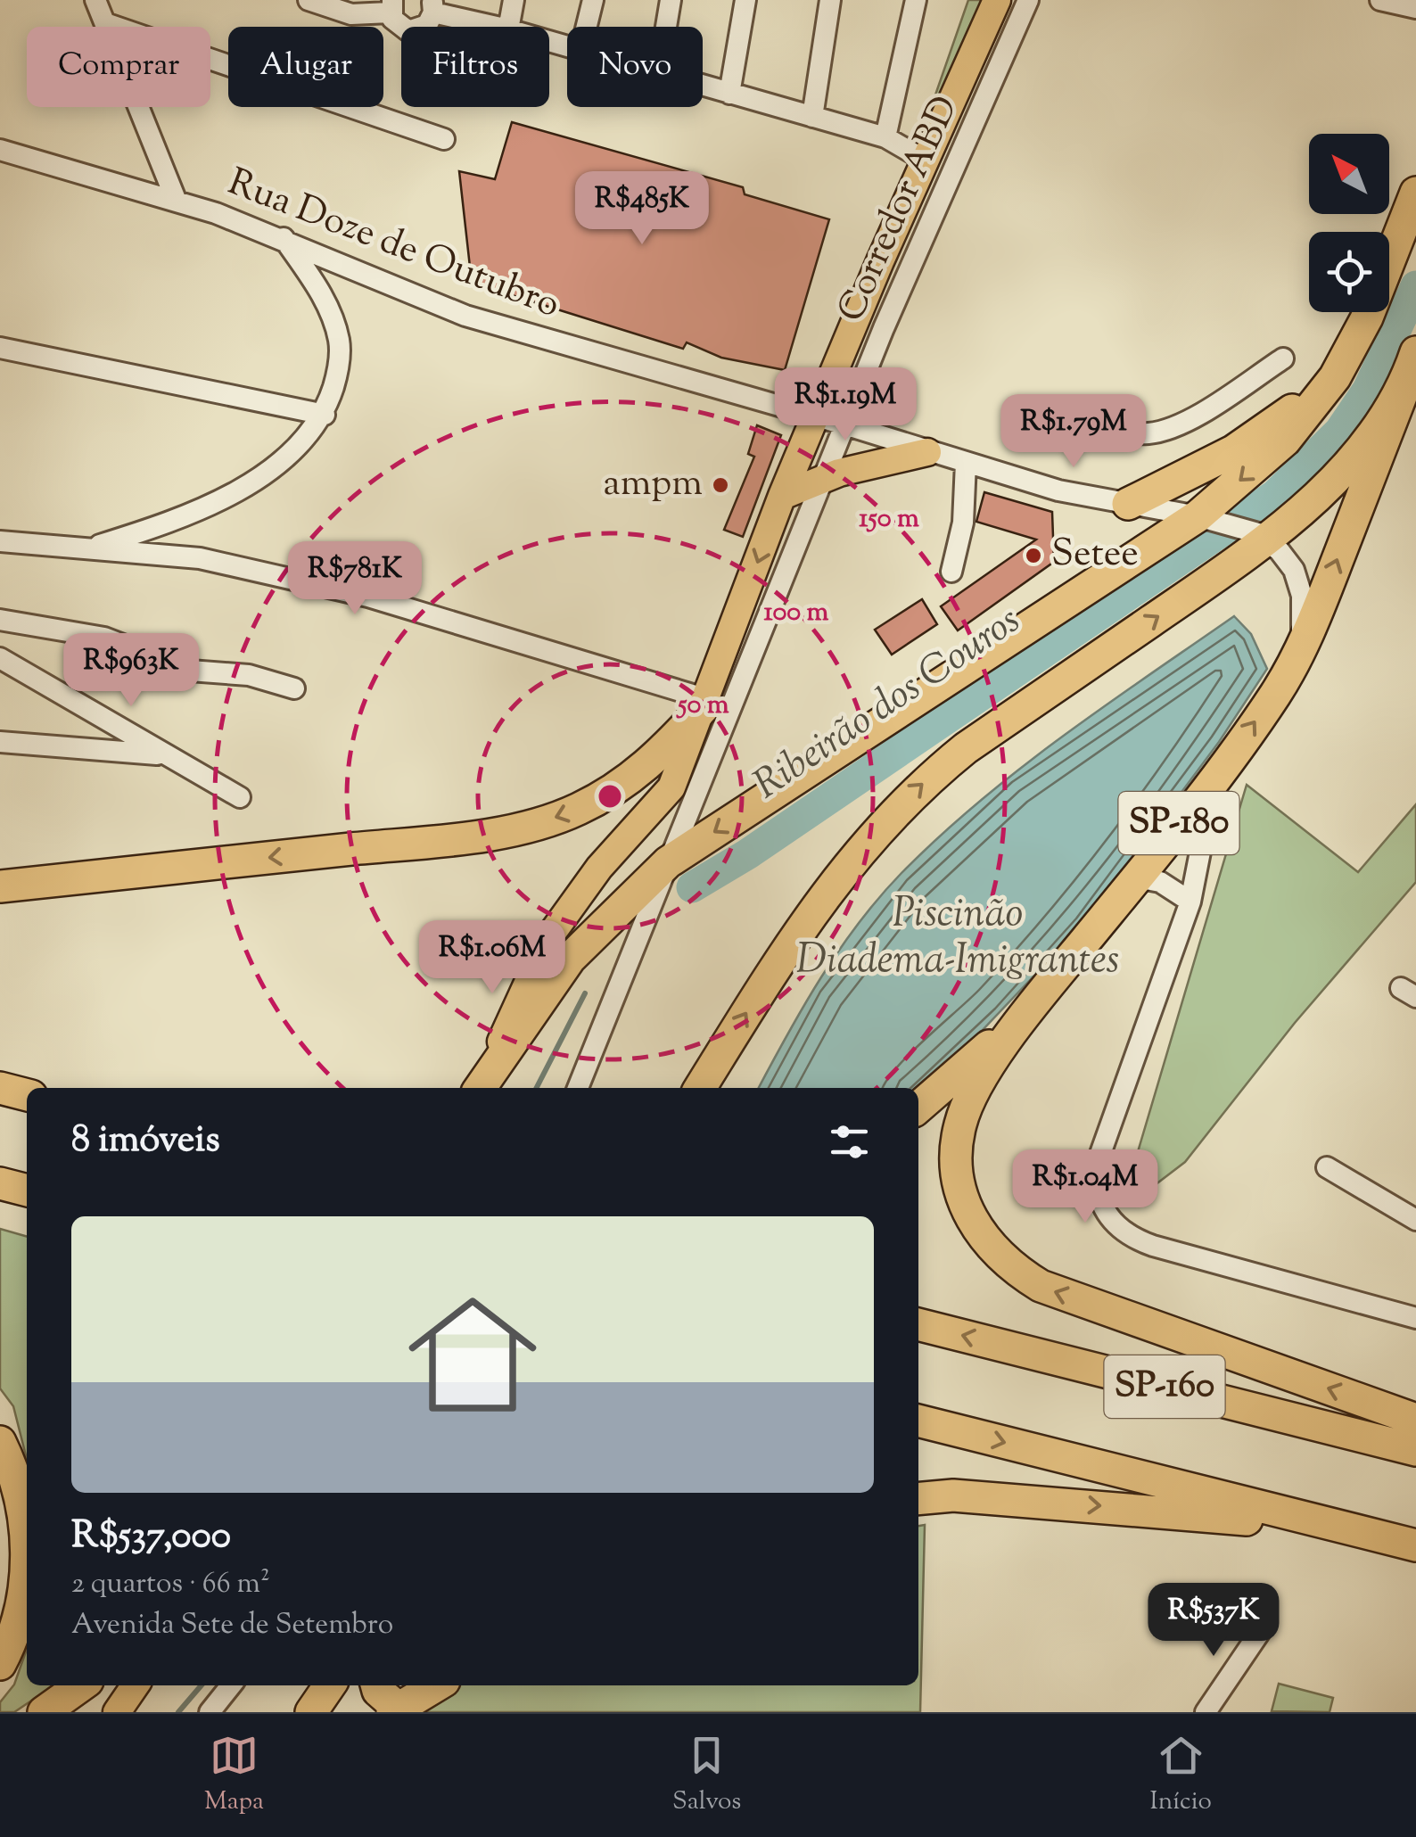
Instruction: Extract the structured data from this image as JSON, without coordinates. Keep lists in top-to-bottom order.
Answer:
{
  "streets": {
    "highway": ["SP-180", "SP-160"],
    "street": ["Corredor ABD", "Rua Doze de Outubro"]
  },
  "crossings": [
    ["Corredor ABD", "Rua Doze de Outubro"],
    ["Rua Doze de Outubro", "SP-180"]
  ],
  "water": ["Ribeirão dos Couros", "Piscinão Diadema-Imigrantes"],
  "places": ["ampm", "Setee"],
  "north": "top left",
  "page": {
    "chip": [
      "Comprar",
      "Alugar",
      "Filtros",
      "Novo"
    ],
    "price": [
      "R$485K",
      "R$1.19M",
      "R$1.79M",
      "R$781K",
      "R$963K",
      "R$1.06M",
      "R$1.04M",
      "R$537K"
    ],
    "heading": "8 imóveis",
    "list": [
      {
        "name": "R$537,000",
        "note": "2 quartos · 66 m² · Avenida Sete de Setembro"
      }
    ],
    "tabs": ["Mapa", "Salvos", "Início"]
  },
  "rings": ["150 m", "100 m", "50 m"]
}
